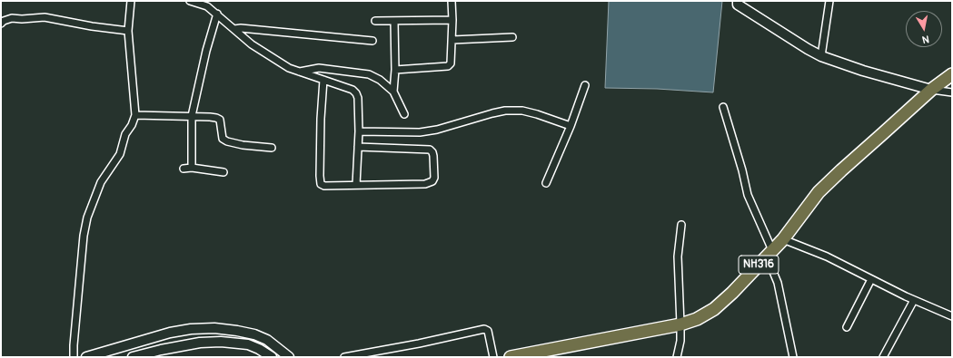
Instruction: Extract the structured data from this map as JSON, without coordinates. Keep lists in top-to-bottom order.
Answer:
{
  "streets": {
    "highway": ["NH316"]
  },
  "north": "bottom"
}
